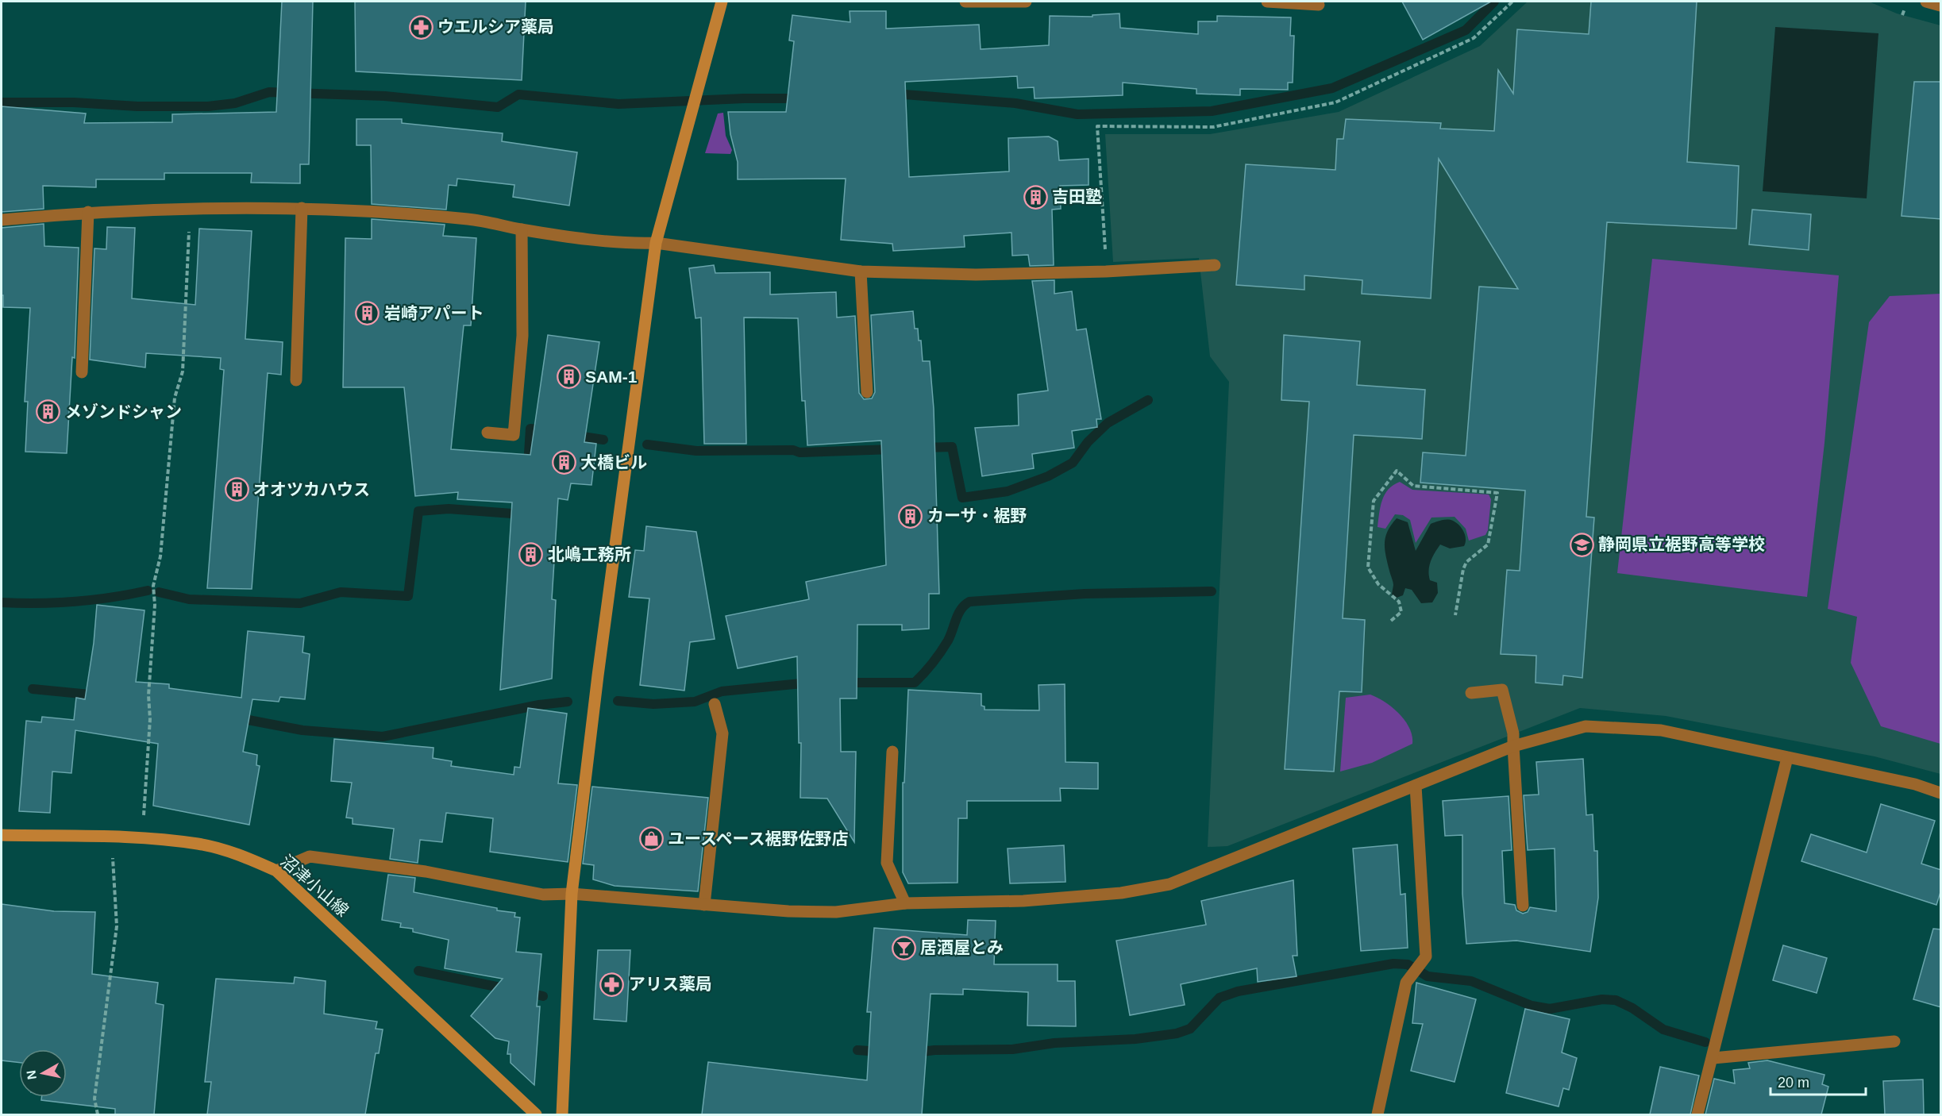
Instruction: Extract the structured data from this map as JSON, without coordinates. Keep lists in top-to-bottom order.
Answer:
{
  "streets": {
    "street": ["沼津小山線"]
  },
  "places": {
    "pharmacy": ["ウエルシア薬局", "アリス薬局"],
    "building": [
      "吉田塾",
      "岩崎アパート",
      "SAM-1",
      "メゾンドシャン",
      "大橋ビル",
      "オオツカハウス",
      "カーサ・裾野",
      "北嶋工務所"
    ],
    "school or university": ["静岡県立裾野高等学校"],
    "shop": ["ユースペース裾野佐野店"],
    "bar": ["居酒屋とみ"]
  },
  "scale_bar": "20 m",
  "north": "left"
}
